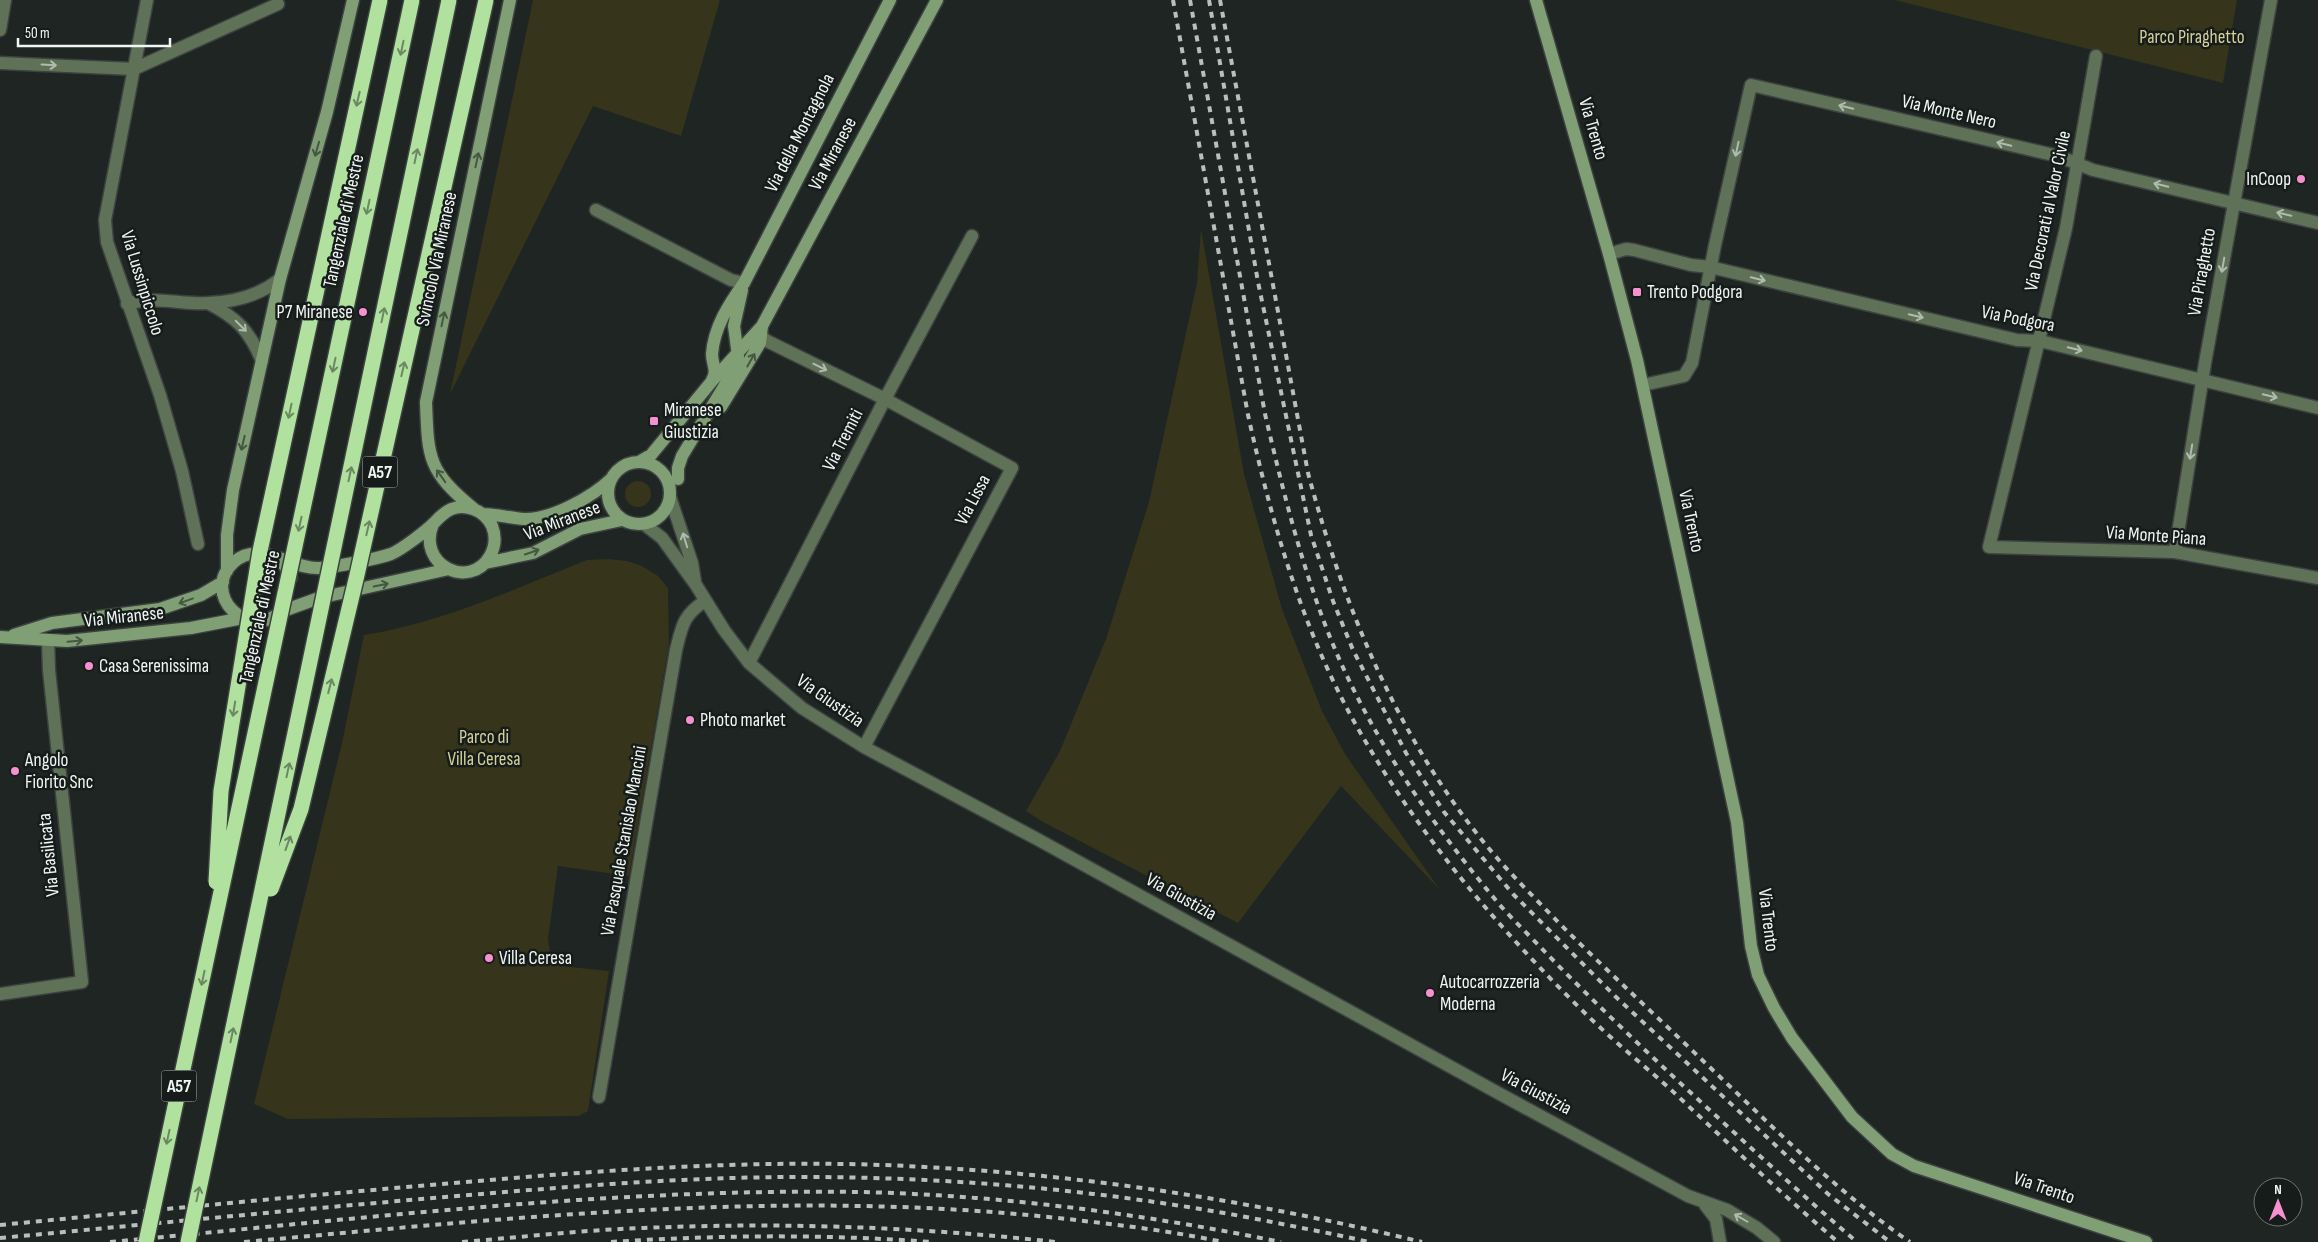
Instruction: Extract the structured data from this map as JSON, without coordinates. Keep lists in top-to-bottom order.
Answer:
{
  "streets": {
    "highway": ["Tangenziale di Mestre", "A57"],
    "street": [
      "Via Monte Nero",
      "Via Trento",
      "Via della Montagnola",
      "Via Miranese",
      "Via Decorati al Valor Civile",
      "Svincolo Via Miranese",
      "Via Piraghetto",
      "Via Lussinpiccolo",
      "Via Podgora",
      "Via Tremiti",
      "Via Lissa",
      "Via Monte Piana",
      "Via Giustizia",
      "Via Pasquale Stanislao Mancini",
      "Via Basilicata"
    ]
  },
  "crossings": [
    ["Via Monte Nero", "Via Decorati al Valor Civile"],
    ["Via Monte Nero", "Via Piraghetto"],
    ["Via Monte Nero", "Via Podgora"],
    ["Via Trento", "Via Podgora"],
    ["Via Miranese", "Svincolo Via Miranese"],
    ["Via Miranese", "Via Lissa"],
    ["Via Miranese", "Via Giustizia"],
    ["Via Miranese", "Via Basilicata"],
    ["Via Decorati al Valor Civile", "Via Podgora"],
    ["Via Decorati al Valor Civile", "Via Monte Piana"],
    ["Tangenziale di Mestre", "A57"],
    ["Via Piraghetto", "Via Podgora"],
    ["Via Piraghetto", "Via Monte Piana"],
    ["Via Tremiti", "Via Lissa"],
    ["Via Tremiti", "Via Giustizia"],
    ["Via Lissa", "Via Giustizia"],
    ["Via Giustizia", "Via Pasquale Stanislao Mancini"]
  ],
  "one_way": ["Svincolo Via Miranese", "Via Piraghetto", "Via Podgora"],
  "parks": ["Parco Piraghetto", "Parco di Villa Ceresa"],
  "places": {
    "other": [
      "InCoop",
      "P7 Miranese",
      "Casa Serenissima",
      "Photo market",
      "Angolo Fiorito Snc",
      "Villa Ceresa",
      "Autocarrozzeria Moderna"
    ],
    "transit": ["Trento Podgora", "Miranese Giustizia"]
  },
  "scale_bar": "50 m",
  "north": "top"
}
